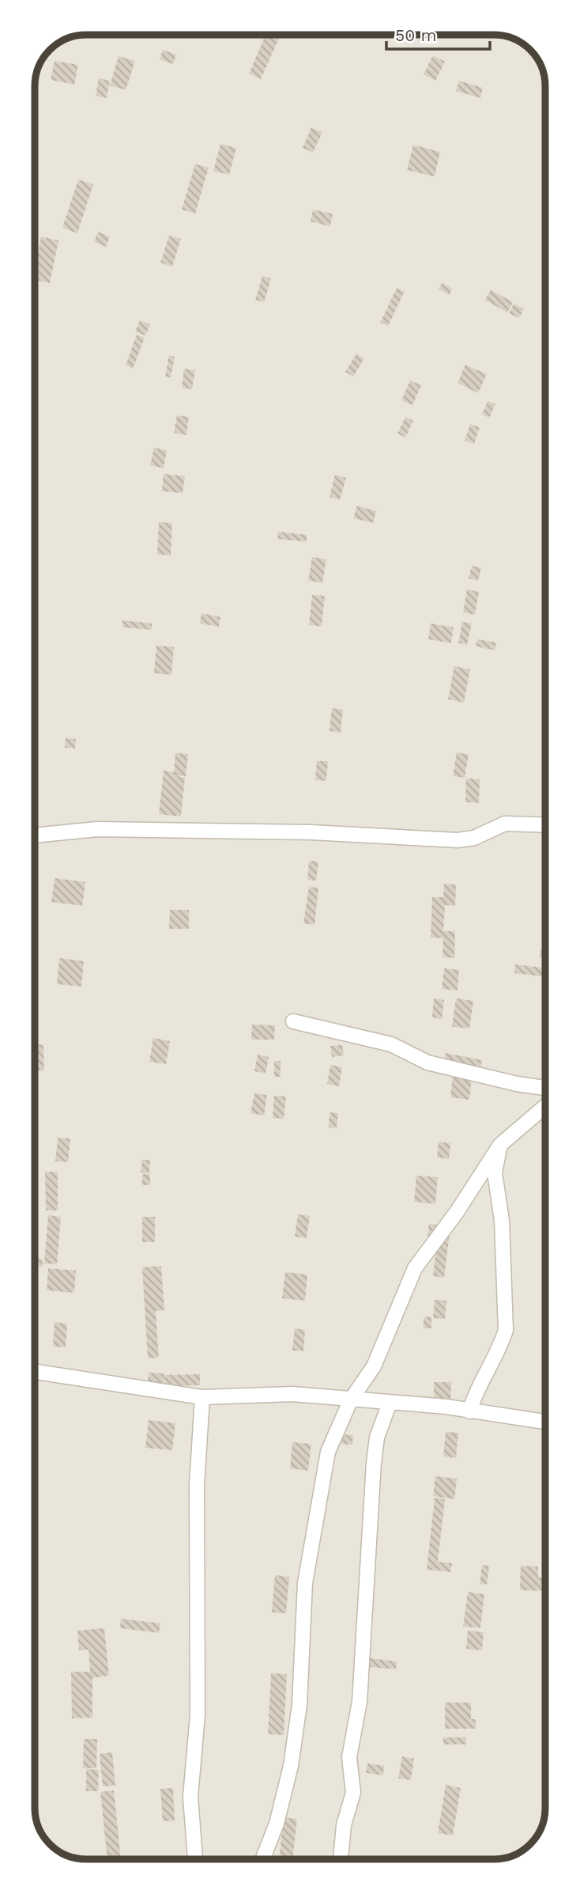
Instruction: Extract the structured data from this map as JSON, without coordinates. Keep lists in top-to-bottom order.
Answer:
{
  "scale_bar": "50 m"
}
